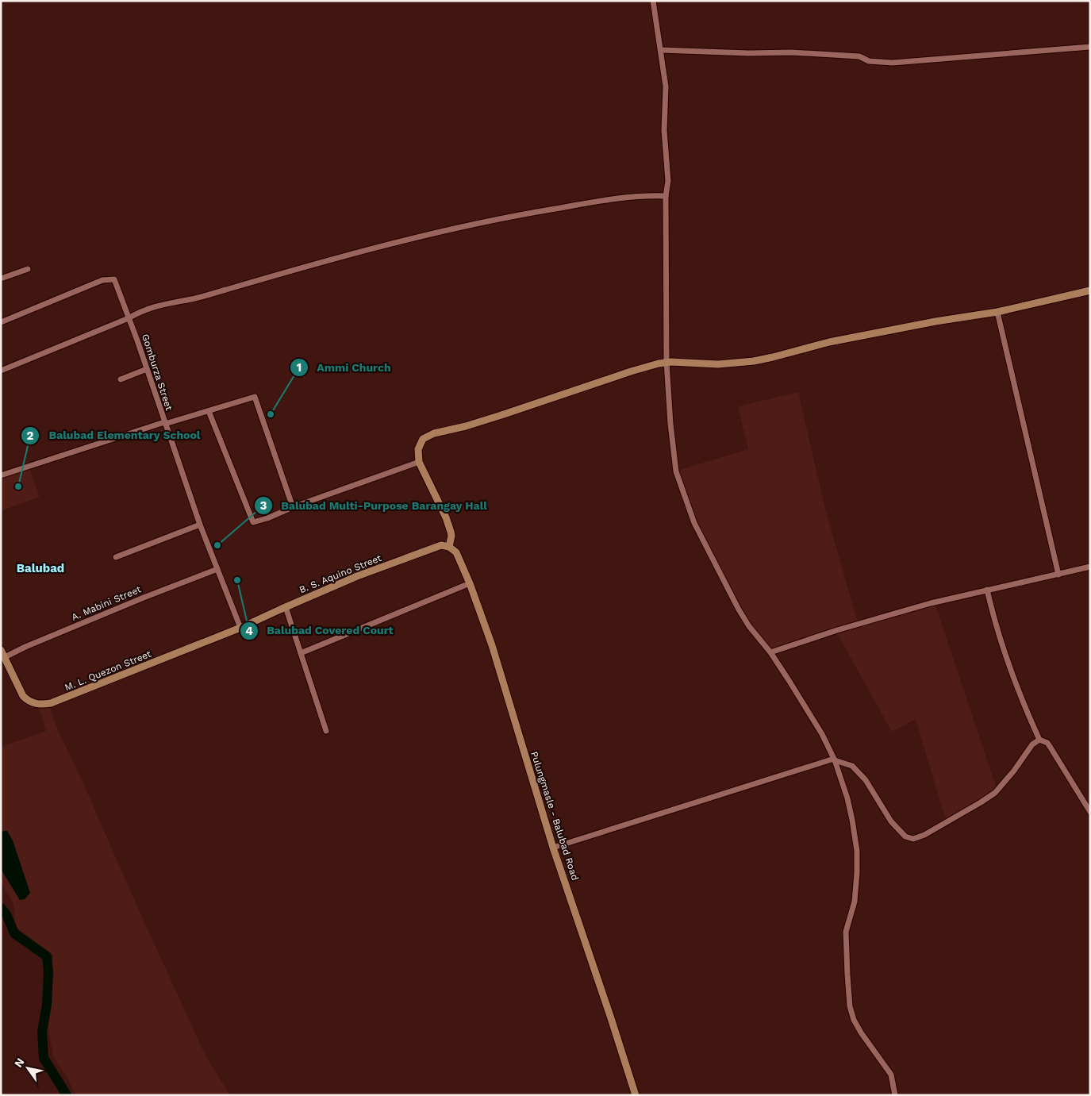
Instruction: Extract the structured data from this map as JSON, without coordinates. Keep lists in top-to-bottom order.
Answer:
{
  "streets": {
    "street": [
      "Gomburza Street",
      "B. S. Aquino Street",
      "A. Mabini Street",
      "M. L. Quezon Street",
      "Pulungmasle - Balubad Road"
    ]
  },
  "crossings": [
    ["Gomburza Street", "B. S. Aquino Street"],
    ["Gomburza Street", "A. Mabini Street"],
    ["Gomburza Street", "M. L. Quezon Street"],
    ["B. S. Aquino Street", "M. L. Quezon Street"],
    ["B. S. Aquino Street", "Pulungmasle - Balubad Road"],
    ["A. Mabini Street", "M. L. Quezon Street"]
  ],
  "districts": ["Balubad"],
  "places": [
    "Ammi Church",
    "Balubad Elementary School",
    "Balubad Multi-Purpose Barangay Hall",
    "Balubad Covered Court"
  ],
  "north": "top left"
}
